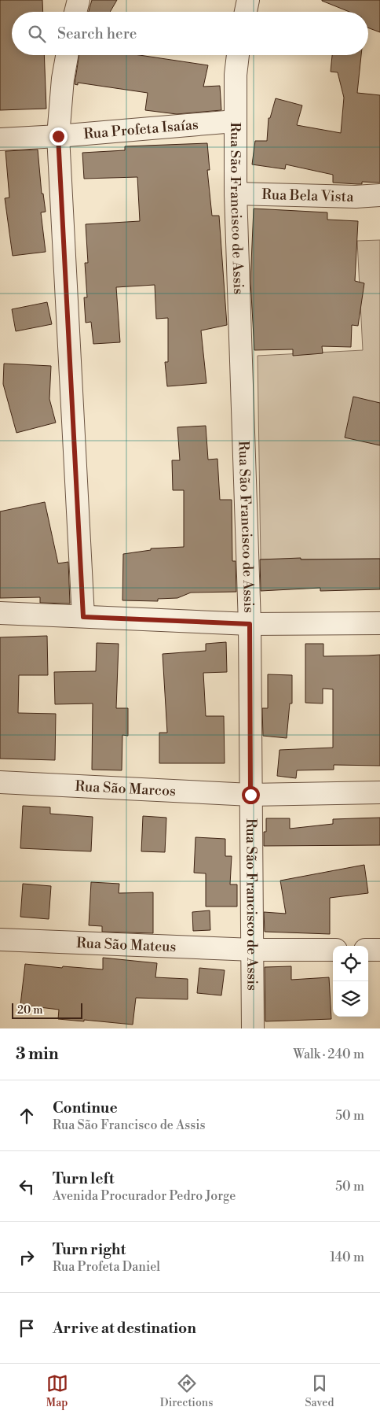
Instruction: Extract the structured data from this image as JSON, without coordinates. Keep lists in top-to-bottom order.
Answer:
{
  "streets": {
    "street": [
      "Rua Profeta Isaías",
      "Rua Bela Vista",
      "Rua São Francisco de Assis",
      "Rua São Marcos",
      "Rua São Mateus"
    ]
  },
  "crossings": [
    ["Rua Profeta Isaías", "Rua São Francisco de Assis"],
    ["Rua Bela Vista", "Rua São Francisco de Assis"],
    ["Rua São Francisco de Assis", "Rua São Marcos"],
    ["Rua São Francisco de Assis", "Rua São Mateus"]
  ],
  "scale_bar": "20 m",
  "page": {
    "search": "Search here",
    "scale": "20 m",
    "heading": ["3 min", "Walk · 240 m"],
    "list": [
      ["Continue", "Rua São Francisco de Assis", "50 m"],
      ["Turn left", "Avenida Procurador Pedro Jorge", "50 m"],
      ["Turn right", "Rua Profeta Daniel", "140 m"],
      "Arrive at destination"
    ],
    "nav": ["Map", "Directions", "Saved"]
  }
}
